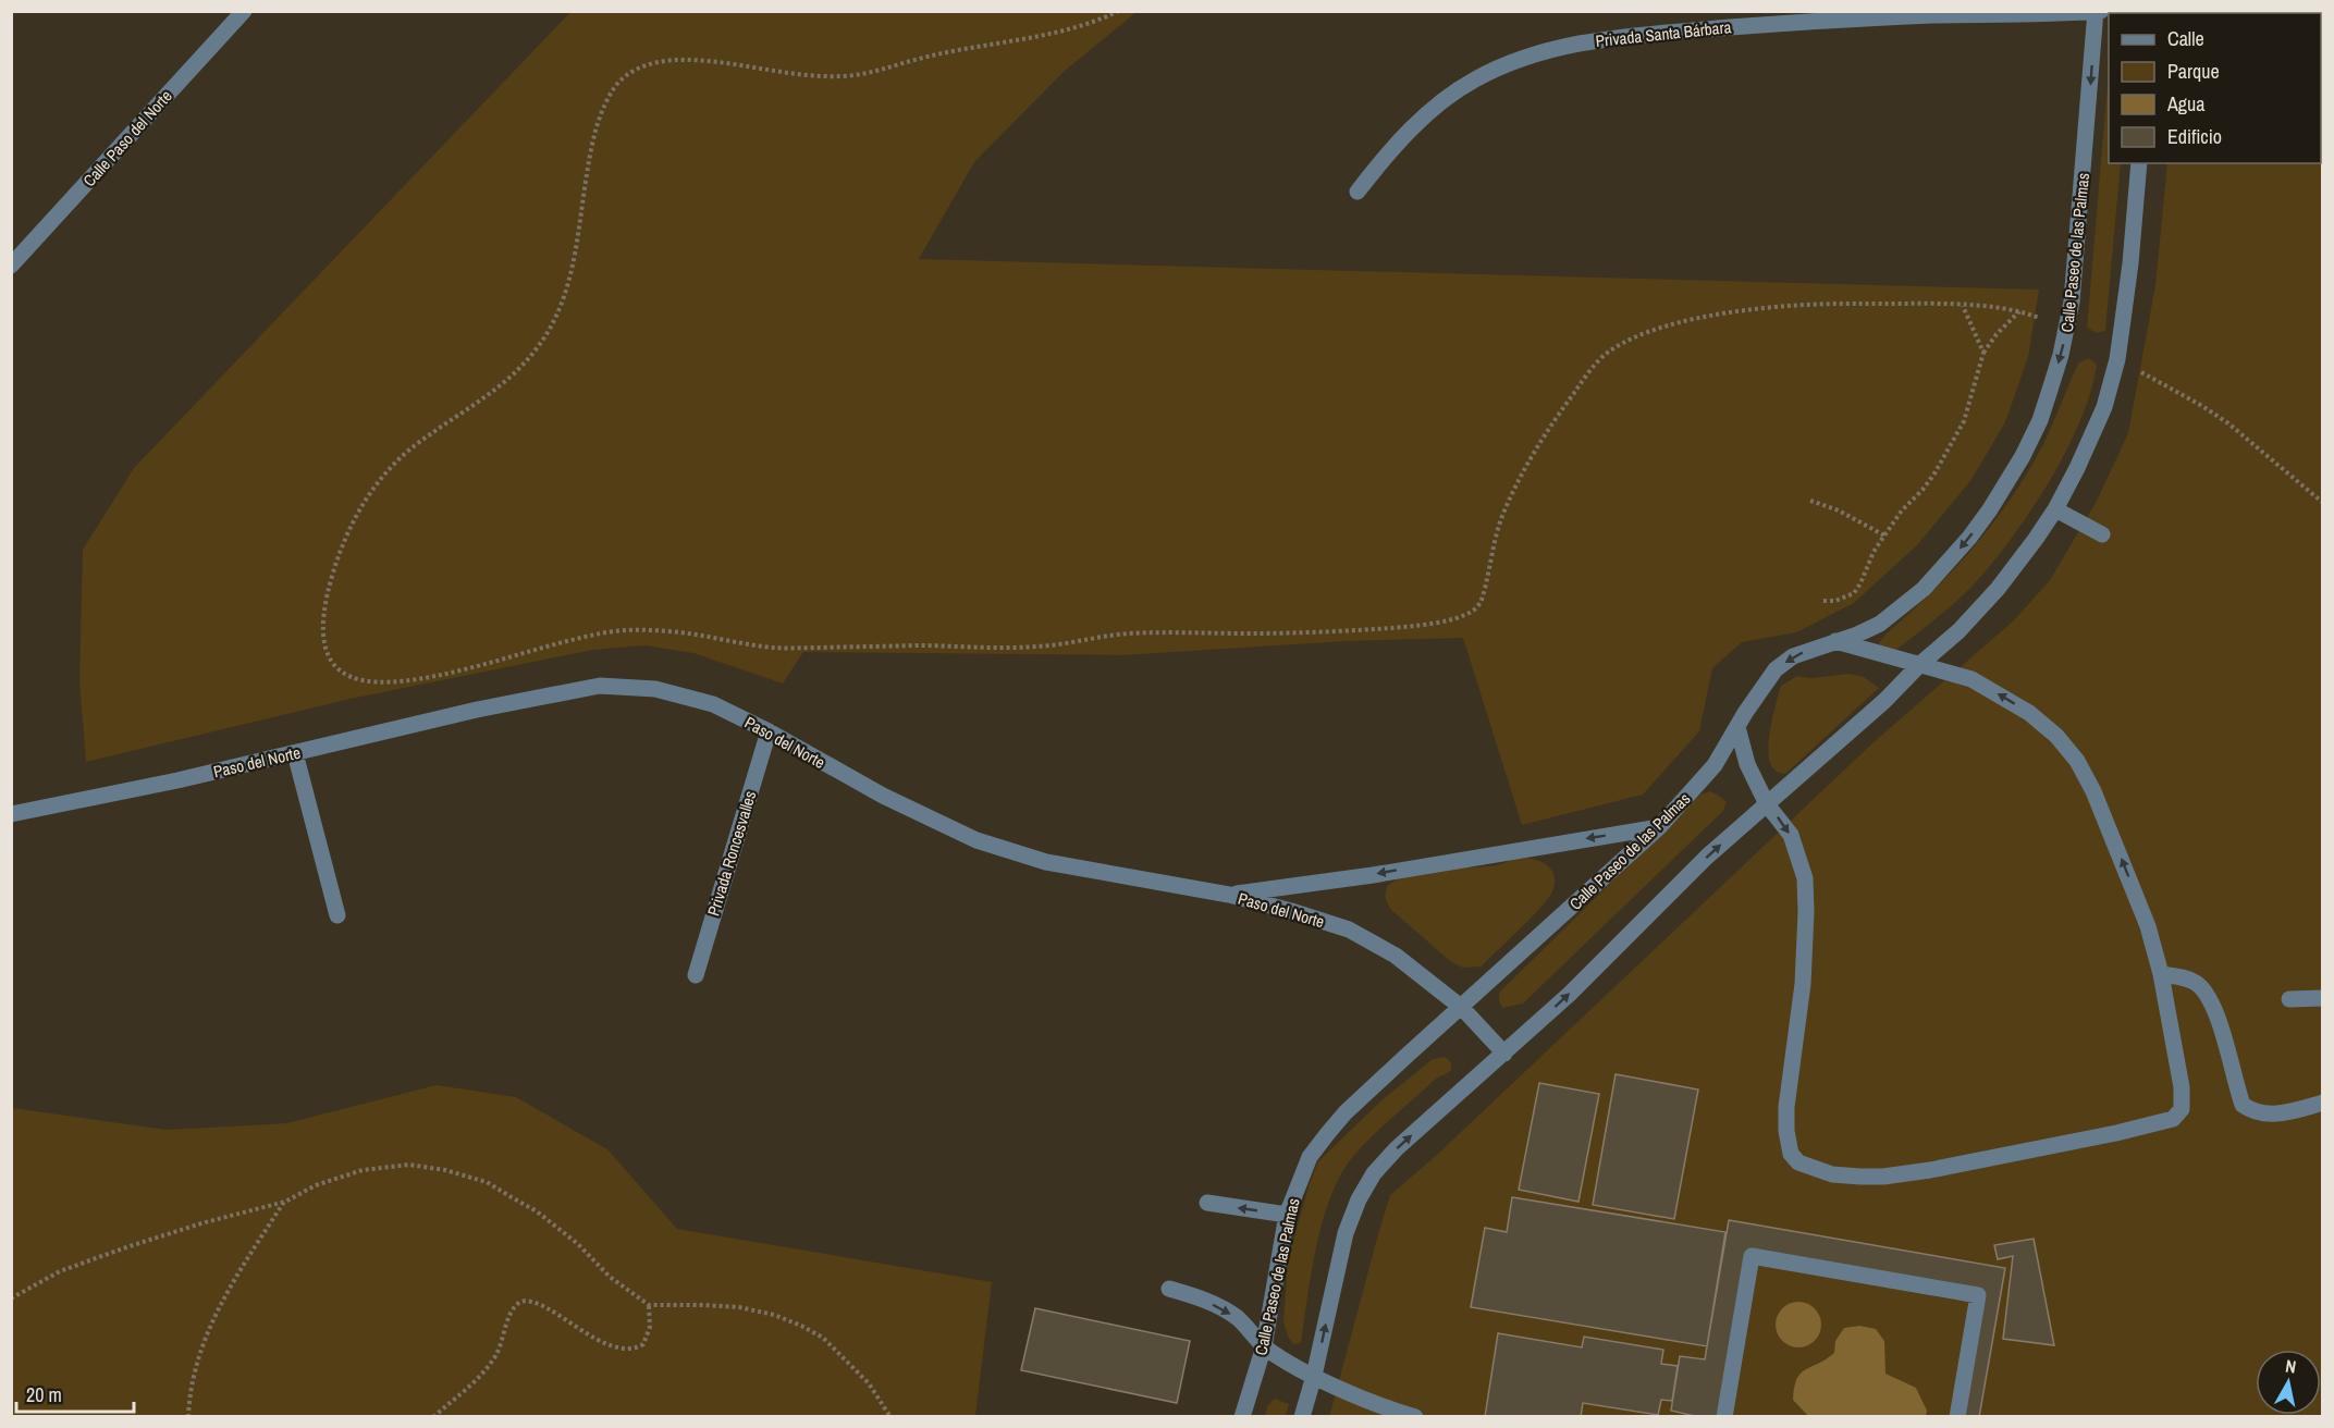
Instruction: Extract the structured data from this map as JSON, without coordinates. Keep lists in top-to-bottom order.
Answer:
{
  "streets": {
    "street": [
      "Privada Santa Bárbara",
      "Calle Paso del Norte",
      "Calle Paseo de las Palmas",
      "Paso del Norte",
      "Privada Roncesvalles"
    ]
  },
  "crossings": [
    ["Privada Santa Bárbara", "Calle Paseo de las Palmas"],
    ["Calle Paseo de las Palmas", "Paso del Norte"],
    ["Paso del Norte", "Privada Roncesvalles"]
  ],
  "legend": [
    "Calle",
    "Parque",
    "Agua",
    "Edificio"
  ],
  "scale_bar": "20 m",
  "north": "top"
}
